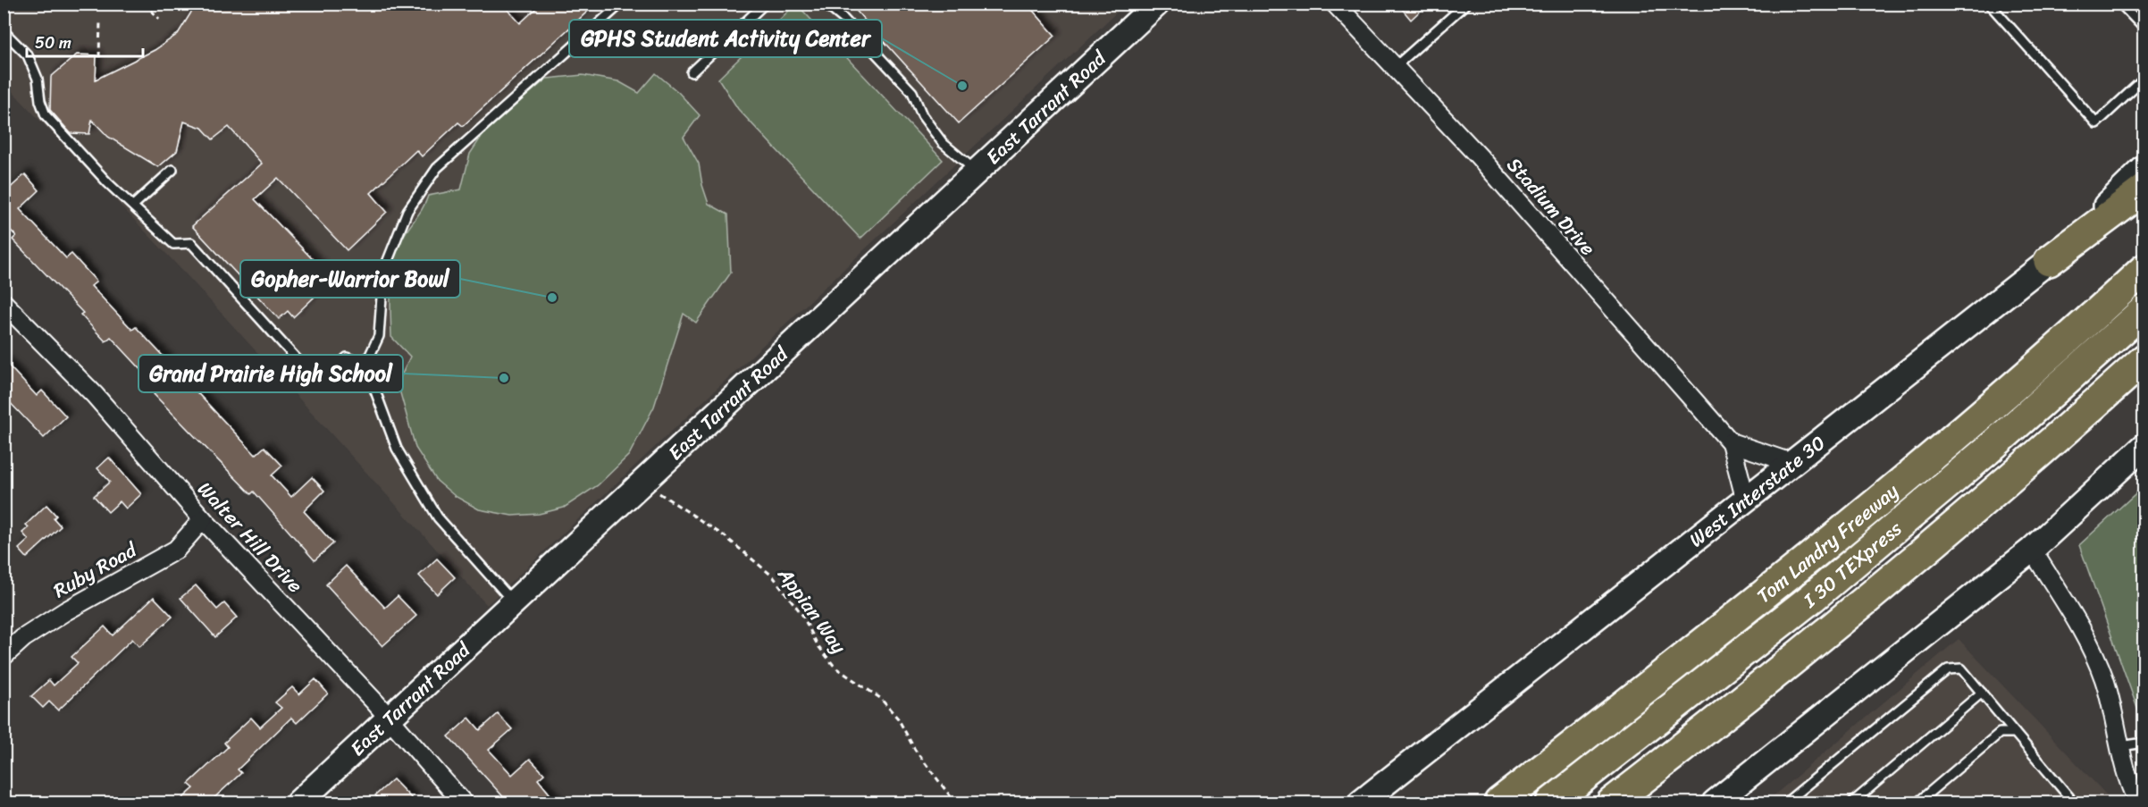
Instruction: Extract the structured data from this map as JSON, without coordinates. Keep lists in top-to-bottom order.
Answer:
{
  "streets": {
    "highway": ["Tom Landry Freeway", "I 30 TEXpress"],
    "main road": ["East Tarrant Road", "West Interstate 30"],
    "street": ["Stadium Drive", "Walter Hill Drive", "Ruby Road"],
    "path": ["Appian Way"]
  },
  "crossings": [
    ["East Tarrant Road", "Walter Hill Drive"],
    ["East Tarrant Road", "Appian Way"],
    ["Stadium Drive", "West Interstate 30"],
    ["Walter Hill Drive", "Ruby Road"]
  ],
  "places": ["GPHS Student Activity Center", "Gopher-Warrior Bowl", "Grand Prairie High School"],
  "scale_bar": "50 m"
}
